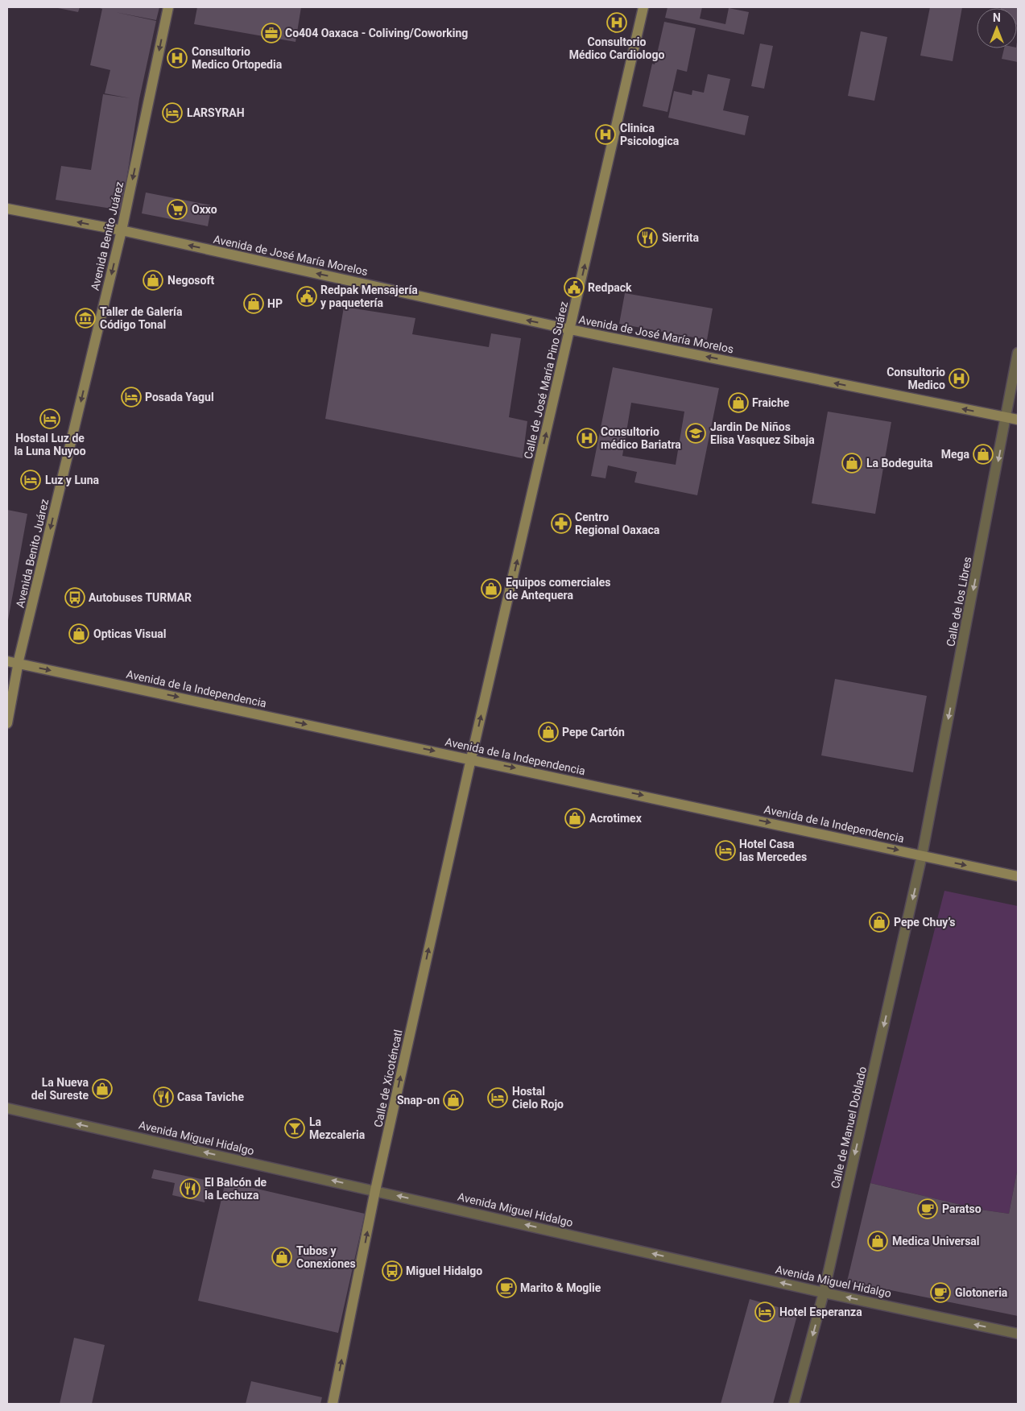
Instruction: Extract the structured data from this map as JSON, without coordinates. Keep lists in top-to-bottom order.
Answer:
{
  "streets": {
    "main road": [
      "Avenida Benito Juárez",
      "Avenida de José María Morelos",
      "Calle de José María Pino Suárez",
      "Avenida de la Independencia",
      "Calle de Xicoténcatl"
    ],
    "street": ["Calle de los Libres", "Calle de Manuel Doblado", "Avenida Miguel Hidalgo"]
  },
  "crossings": [
    ["Avenida Benito Juárez", "Avenida de José María Morelos"],
    ["Avenida Benito Juárez", "Avenida de la Independencia"],
    ["Avenida de José María Morelos", "Calle de José María Pino Suárez"],
    ["Avenida de José María Morelos", "Calle de los Libres"],
    ["Calle de José María Pino Suárez", "Avenida de la Independencia"],
    ["Calle de José María Pino Suárez", "Calle de Xicoténcatl"],
    ["Calle de los Libres", "Avenida de la Independencia"],
    ["Calle de los Libres", "Calle de Manuel Doblado"],
    ["Avenida de la Independencia", "Calle de Xicoténcatl"],
    ["Avenida de la Independencia", "Calle de Manuel Doblado"],
    ["Calle de Xicoténcatl", "Avenida Miguel Hidalgo"],
    ["Calle de Manuel Doblado", "Avenida Miguel Hidalgo"]
  ],
  "one_way": [
    "Avenida Benito Juárez",
    "Avenida de José María Morelos",
    "Calle de José María Pino Suárez",
    "Calle de los Libres",
    "Avenida de la Independencia",
    "Calle de Xicoténcatl",
    "Calle de Manuel Doblado",
    "Avenida Miguel Hidalgo"
  ],
  "places": {
    "hospital": [
      "Consultorio Médico Cardiologo",
      "Consultorio Medico Ortopedia",
      "Clinica Psicologica",
      "Consultorio Medico",
      "Consultorio médico Bariatra"
    ],
    "office": ["Co404 Oaxaca - Coliving/Coworking"],
    "hotel": [
      "LARSYRAH",
      "Posada Yagul",
      "Hostal Luz de la Luna Nuyoo",
      "Luz y Luna",
      "Hotel Casa las Mercedes",
      "Hostal Cielo Rojo",
      "Hotel Esperanza"
    ],
    "supermarket": ["Oxxo"],
    "restaurant": ["Sierrita", "Casa Taviche", "El Balcón de la Lechuza"],
    "shop": [
      "Negosoft",
      "HP",
      "Fraiche",
      "Mega",
      "La Bodeguita",
      "Equipos comerciales de Antequera",
      "Opticas Visual",
      "Pepe Cartón",
      "Acrotimex",
      "Pepe Chuy’s",
      "La Nueva del Sureste",
      "Snap-on",
      "Medica Universal",
      "Tubos y Conexiones"
    ],
    "public building": ["Redpack", "Redpak Mensajería y paquetería"],
    "museum": ["Taller de Galería Código Tonal"],
    "school or university": ["Jardin De Niños Elisa Vasquez Sibaja"],
    "pharmacy": ["Centro Regional Oaxaca"],
    "bus stop": ["Autobuses TURMAR", "Miguel Hidalgo"],
    "bar": ["La Mezcaleria"],
    "cafe": ["Paratso", "Marito & Moglie", "Glotoneria"]
  },
  "north": "top"
}
